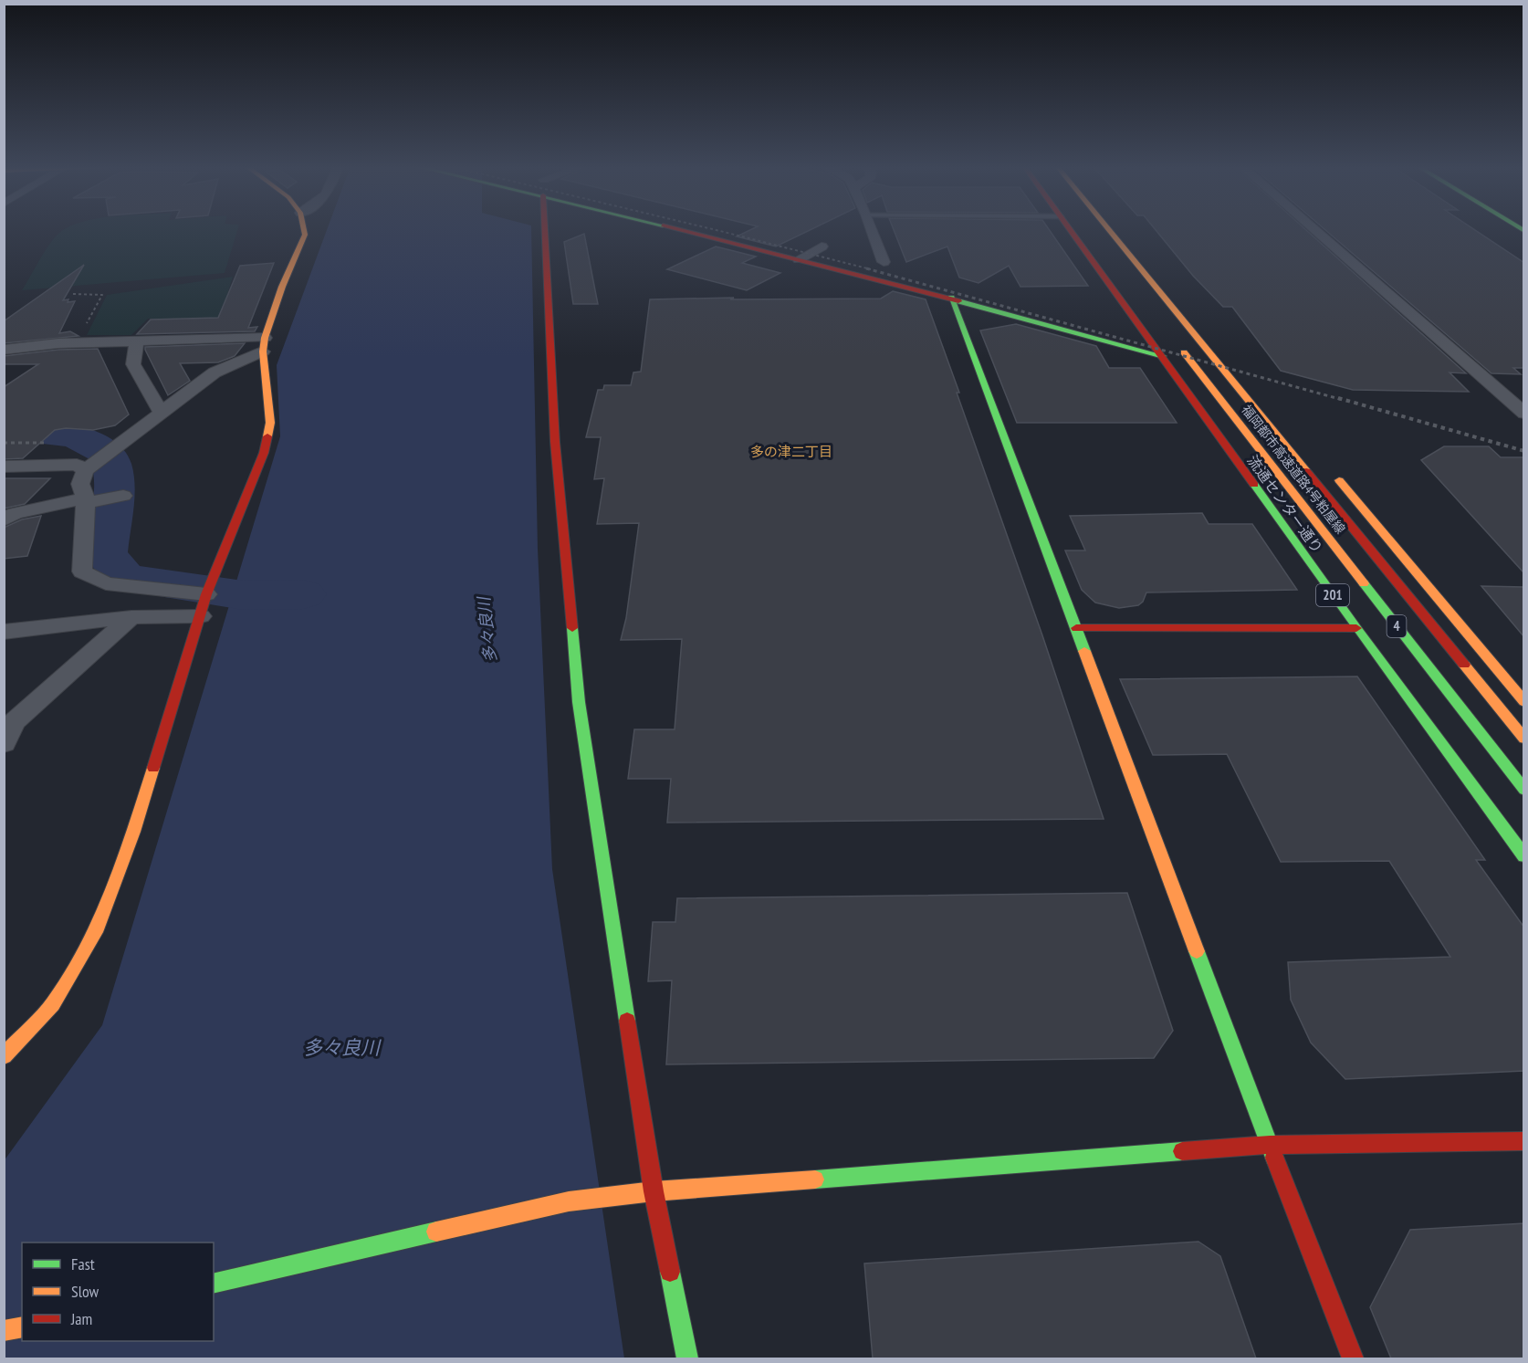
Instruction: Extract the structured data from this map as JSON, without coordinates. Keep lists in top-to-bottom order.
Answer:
{
  "streets": {
    "main road": [
      "福岡都市高速道路4号粕屋線",
      "流通センター通り",
      "201",
      "4"
    ]
  },
  "districts": ["多の津二丁目"],
  "water": ["多々良川"],
  "legend": ["Fast", "Slow", "Jam"]
}
